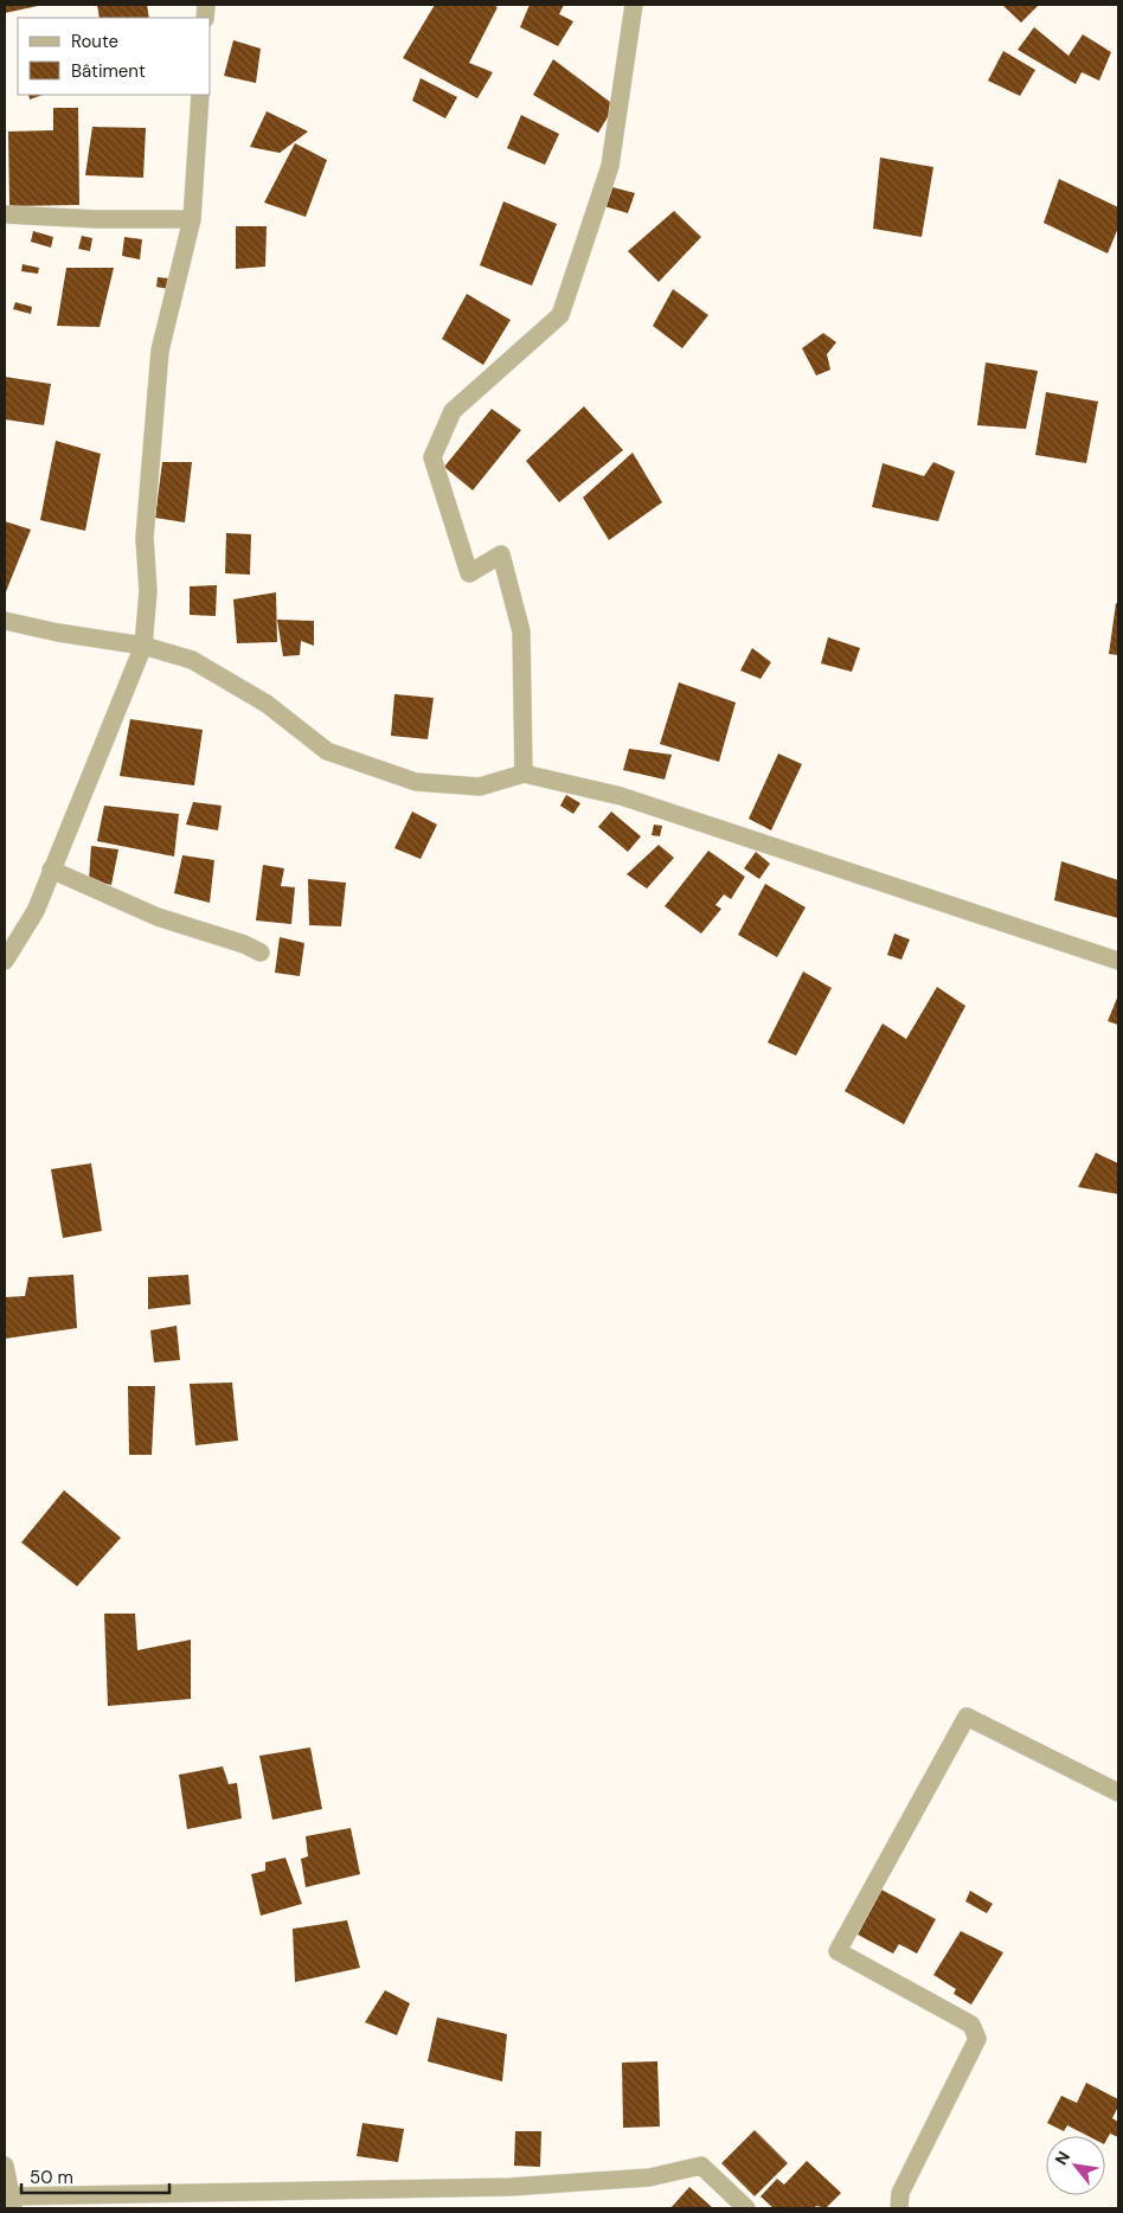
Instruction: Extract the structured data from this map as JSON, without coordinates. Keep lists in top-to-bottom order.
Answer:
{
  "legend": ["Route", "Bâtiment"],
  "scale_bar": "50 m",
  "north": "top left"
}
